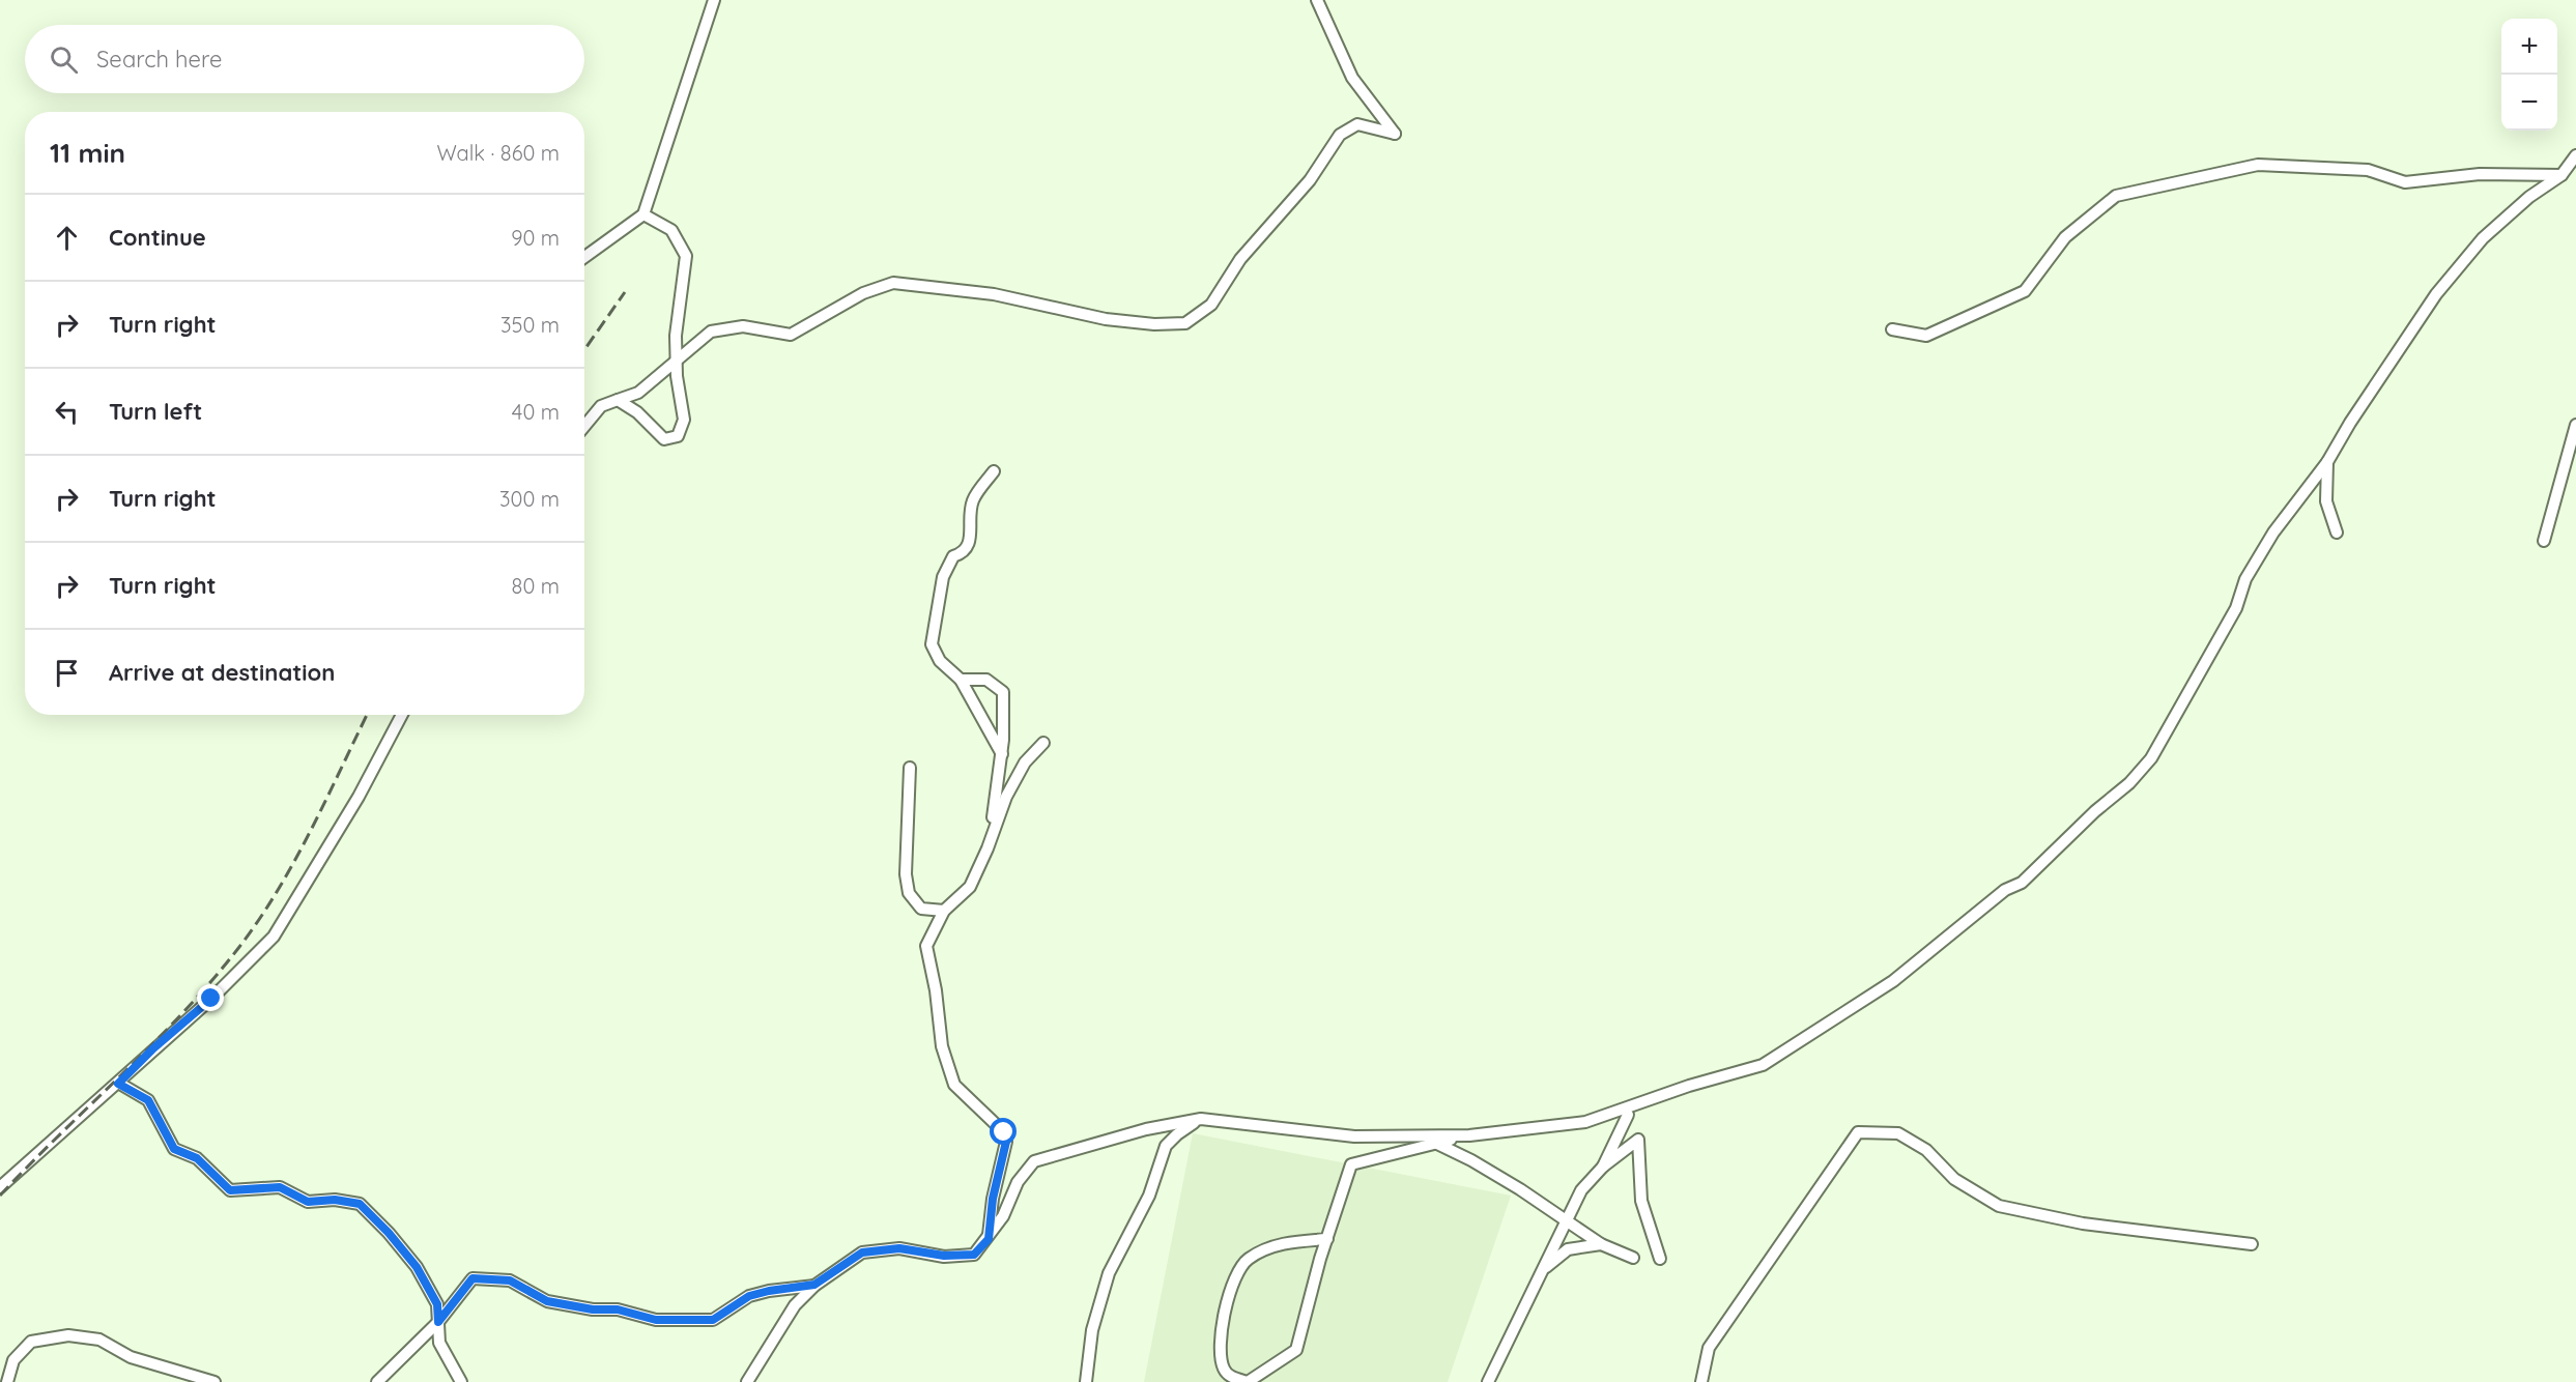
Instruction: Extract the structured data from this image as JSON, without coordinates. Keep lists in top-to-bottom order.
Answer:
{
  "page": {
    "map_buttons": ["+", "−"],
    "search": "Search here",
    "heading": ["11 min", "Walk · 860 m"],
    "list": [
      ["Continue", "90 m"],
      ["Turn right", "350 m"],
      ["Turn left", "40 m"],
      ["Turn right", "300 m"],
      ["Turn right", "80 m"],
      "Arrive at destination"
    ]
  }
}
